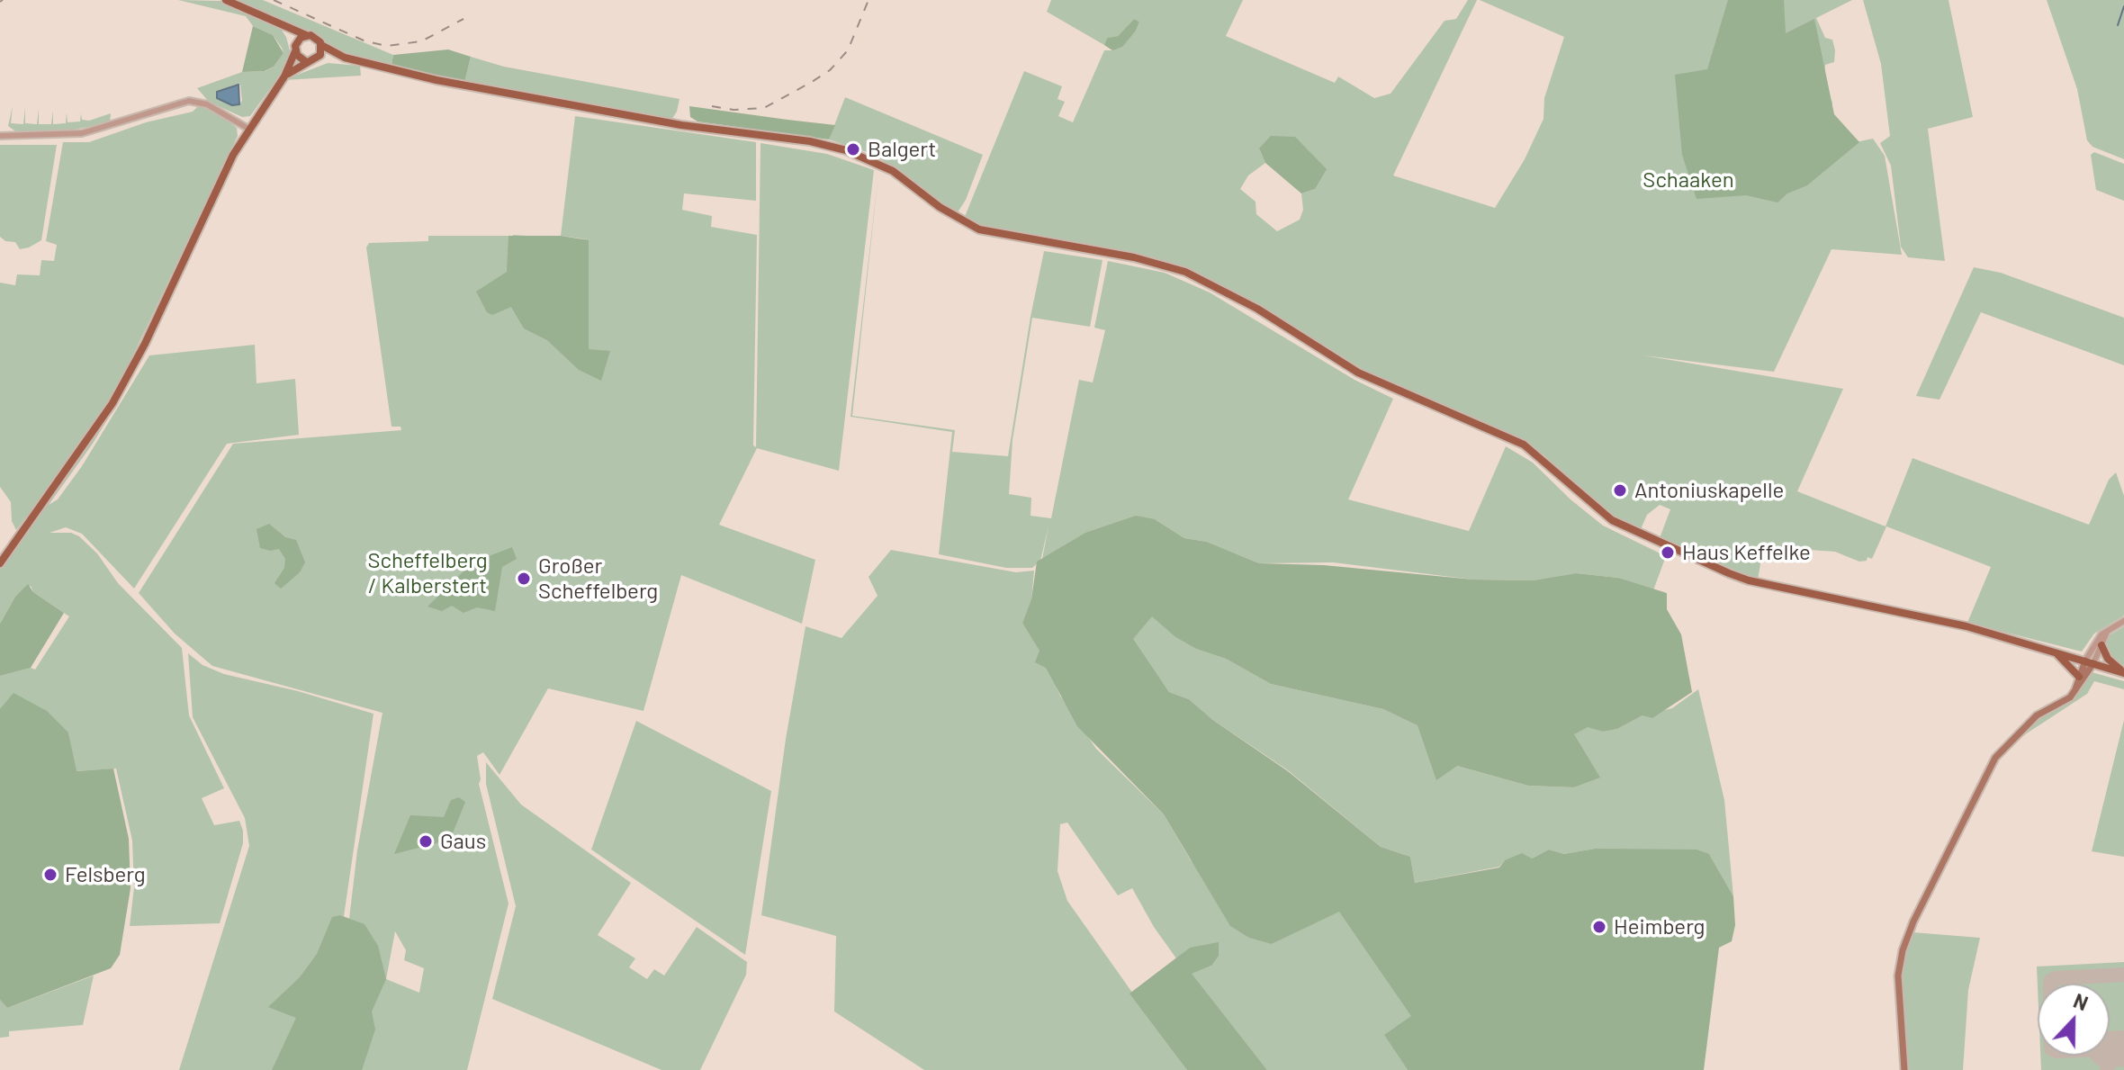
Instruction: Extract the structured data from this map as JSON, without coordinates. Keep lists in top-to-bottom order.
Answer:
{
  "parks": ["Schaaken", "Scheffelberg / Kalberstert"],
  "places": [
    "Balgert",
    "Antoniuskapelle",
    "Haus Keffelke",
    "Großer Scheffelberg",
    "Gaus",
    "Felsberg",
    "Heimberg"
  ],
  "north": "top"
}
